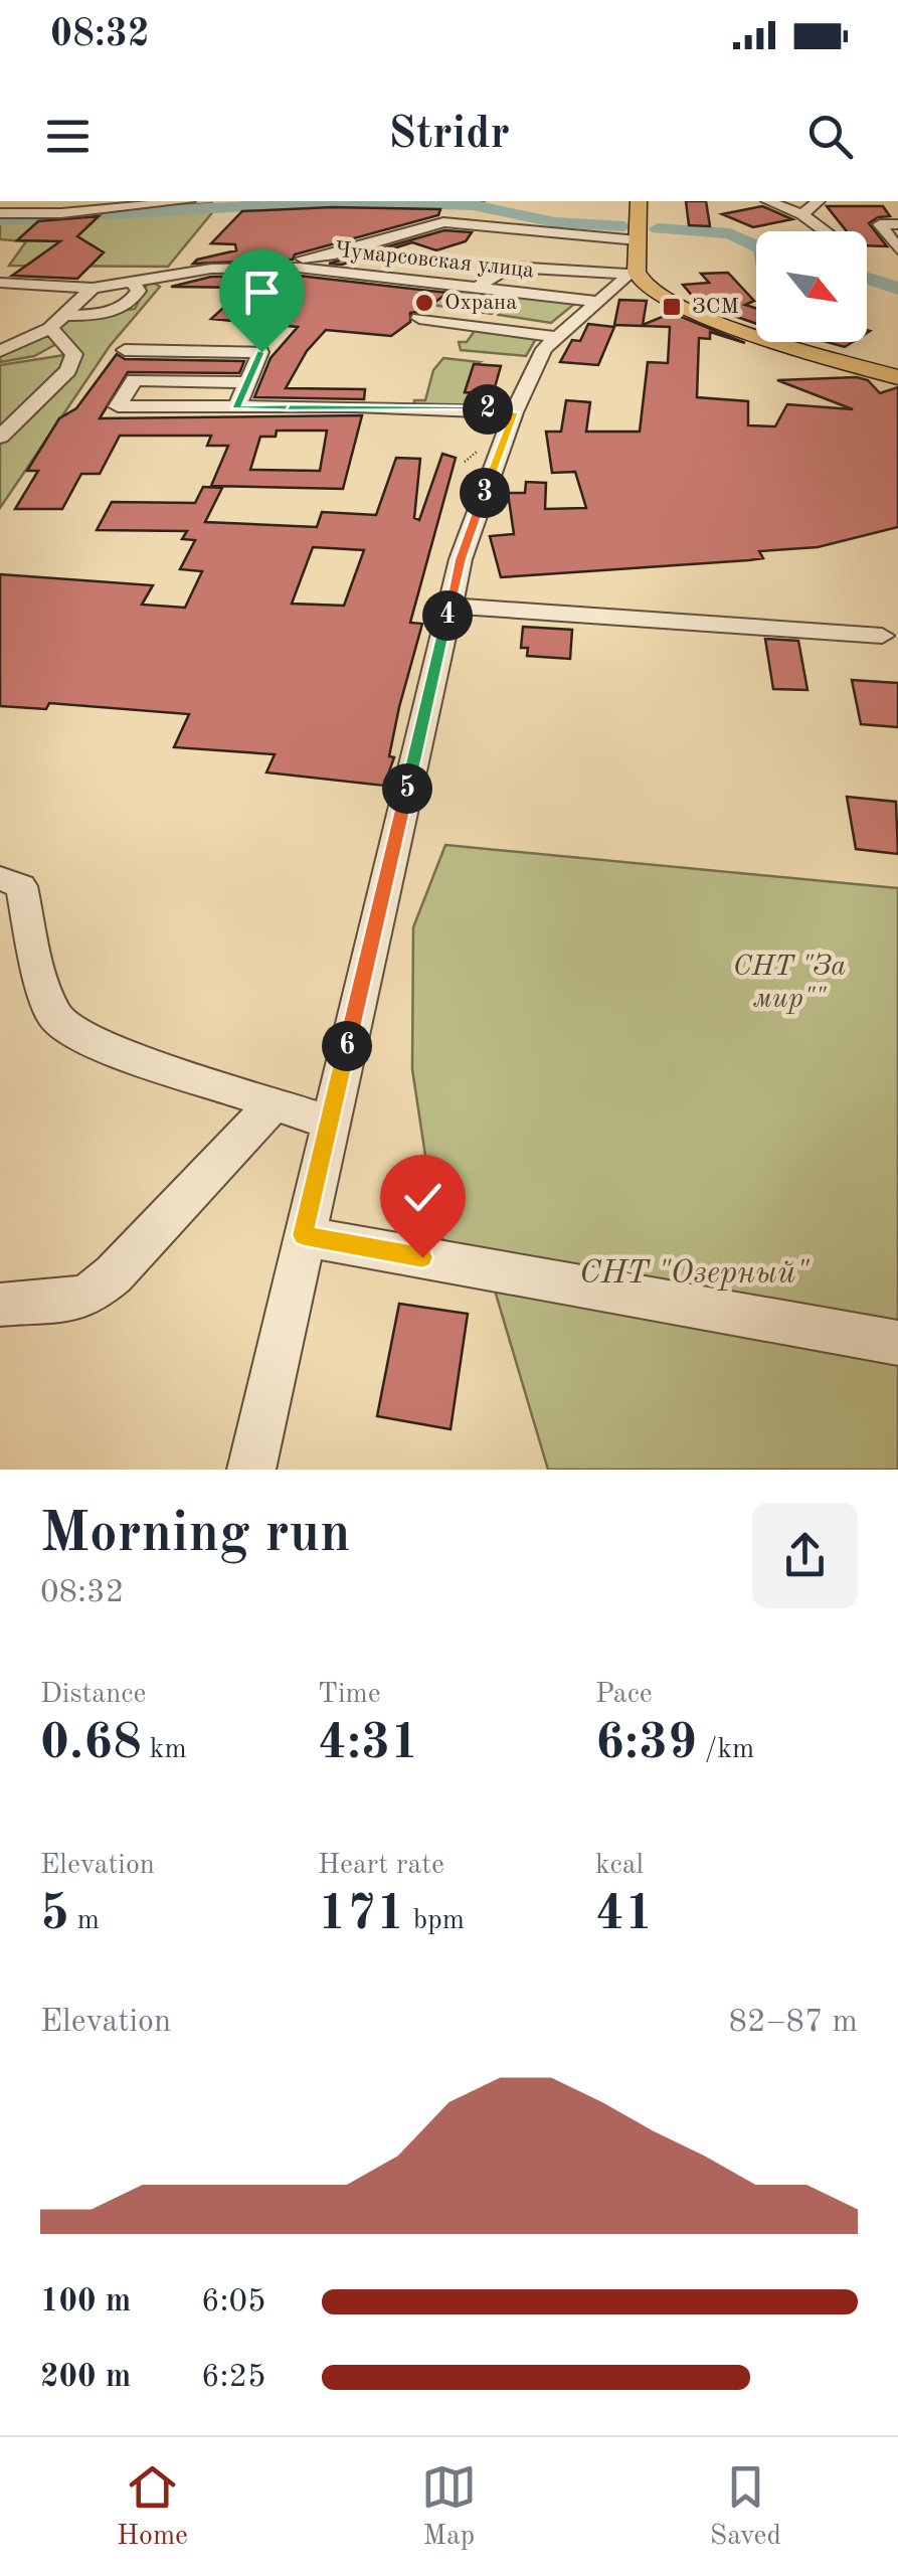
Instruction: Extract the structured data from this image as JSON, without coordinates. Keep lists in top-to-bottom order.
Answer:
{
  "streets": {
    "street": ["Чумарсовская улица"]
  },
  "parks": ["СНТ \"За мир\"\"", "СНТ \"Озерный\""],
  "places": {
    "other": ["Охрана"],
    "transit": ["ЗСМ"]
  },
  "north": "bottom right",
  "page": {
    "status": "08:32",
    "header": "Stridr",
    "pins": [
      "2",
      "3",
      "4",
      "5",
      "6"
    ],
    "heading": ["Morning run", "08:32"],
    "stats": [
      ["Distance", "0.68 km"],
      ["Time", "4:31"],
      ["Pace", "6:39 /km"],
      ["Elevation", "5 m"],
      ["Heart rate", "171 bpm"],
      ["kcal", "41"]
    ],
    "chart": ["Elevation", "82–87 m"],
    "list": [
      {
        "name": "100 m",
        "note": "6:05"
      },
      {
        "name": "200 m",
        "note": "6:25"
      }
    ],
    "tabs": ["Home", "Map", "Saved"]
  }
}
